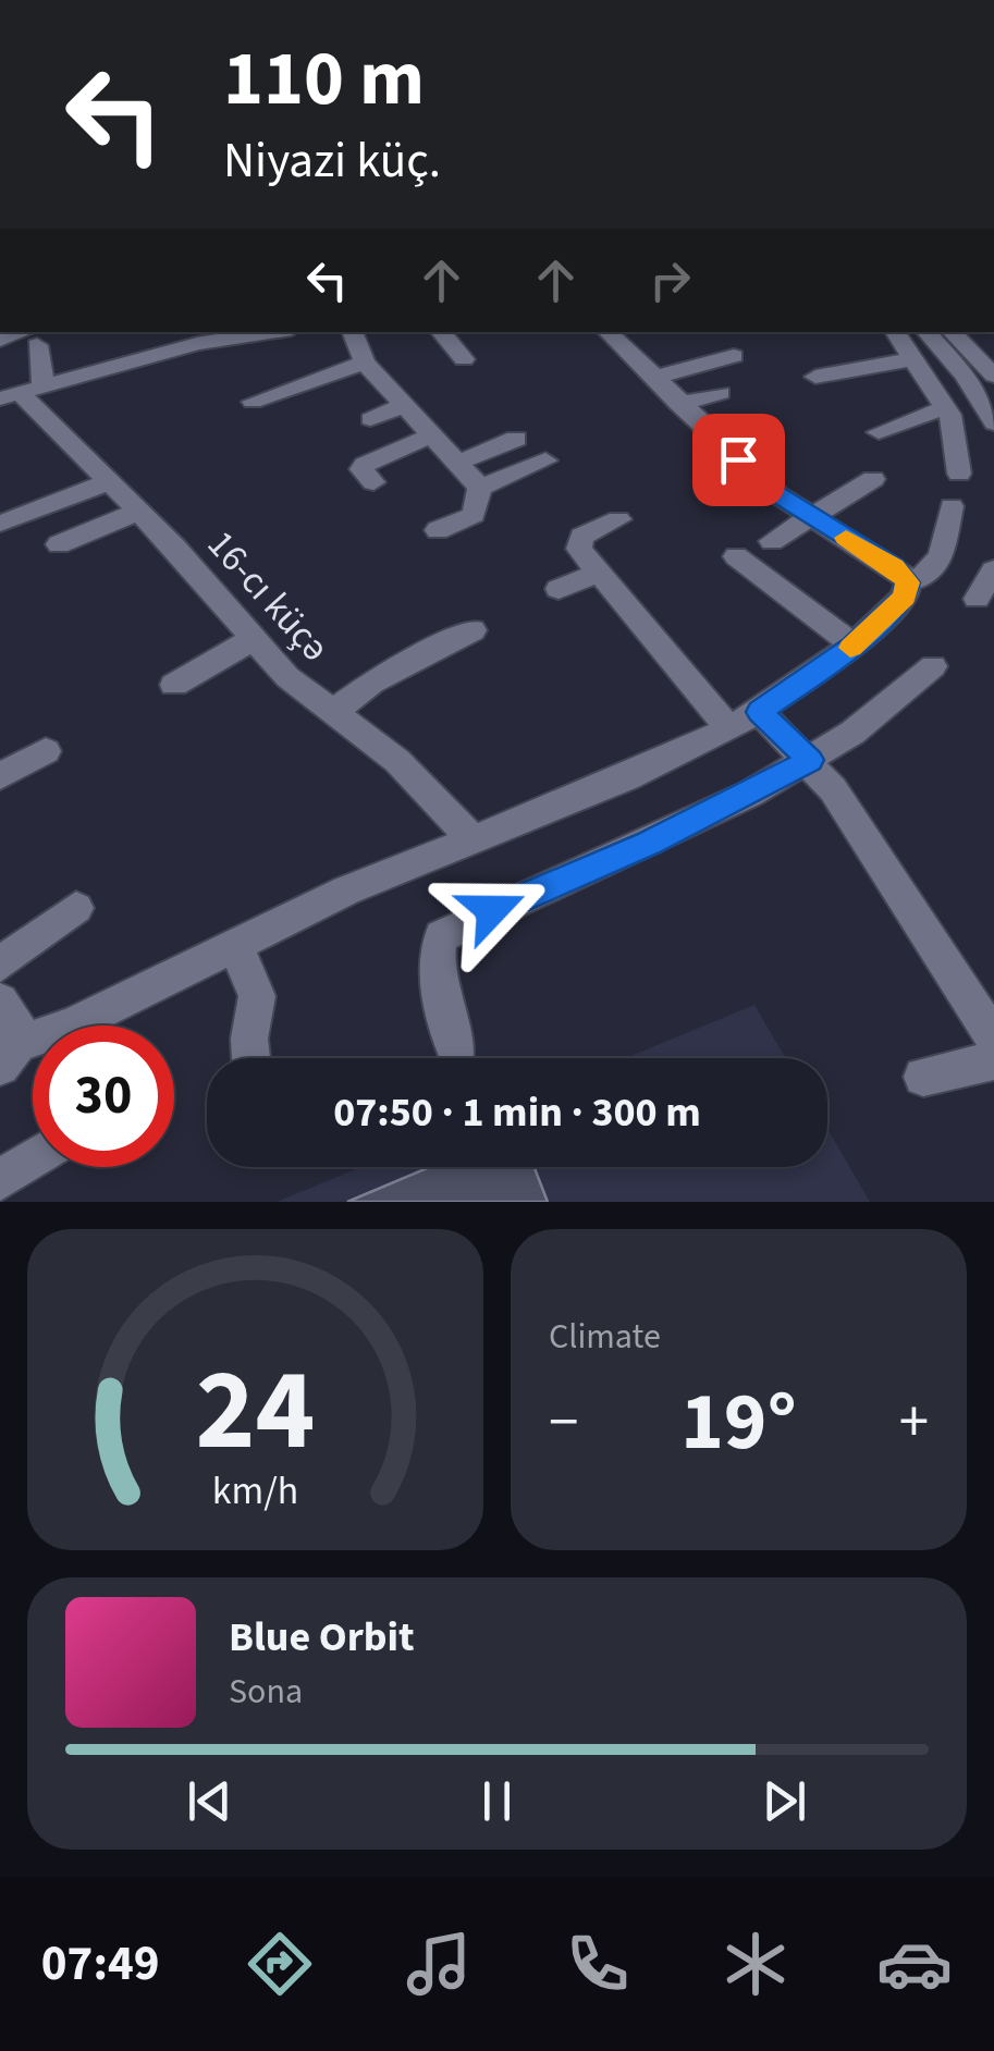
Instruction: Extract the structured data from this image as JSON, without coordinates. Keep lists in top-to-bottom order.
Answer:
{
  "streets": {
    "street": ["16-cı küçə"]
  },
  "page": {
    "turn": ["110 m", "Niyazi küç."],
    "limit": "30",
    "trip": "07:50 · 1 min · 300 m",
    "tile": "Climate",
    "heat": ["−", "19°", "+"],
    "song": ["Blue Orbit", "Sona"],
    "tabs": "07:49",
    "gauge": ["24", "km/h"]
  }
}
